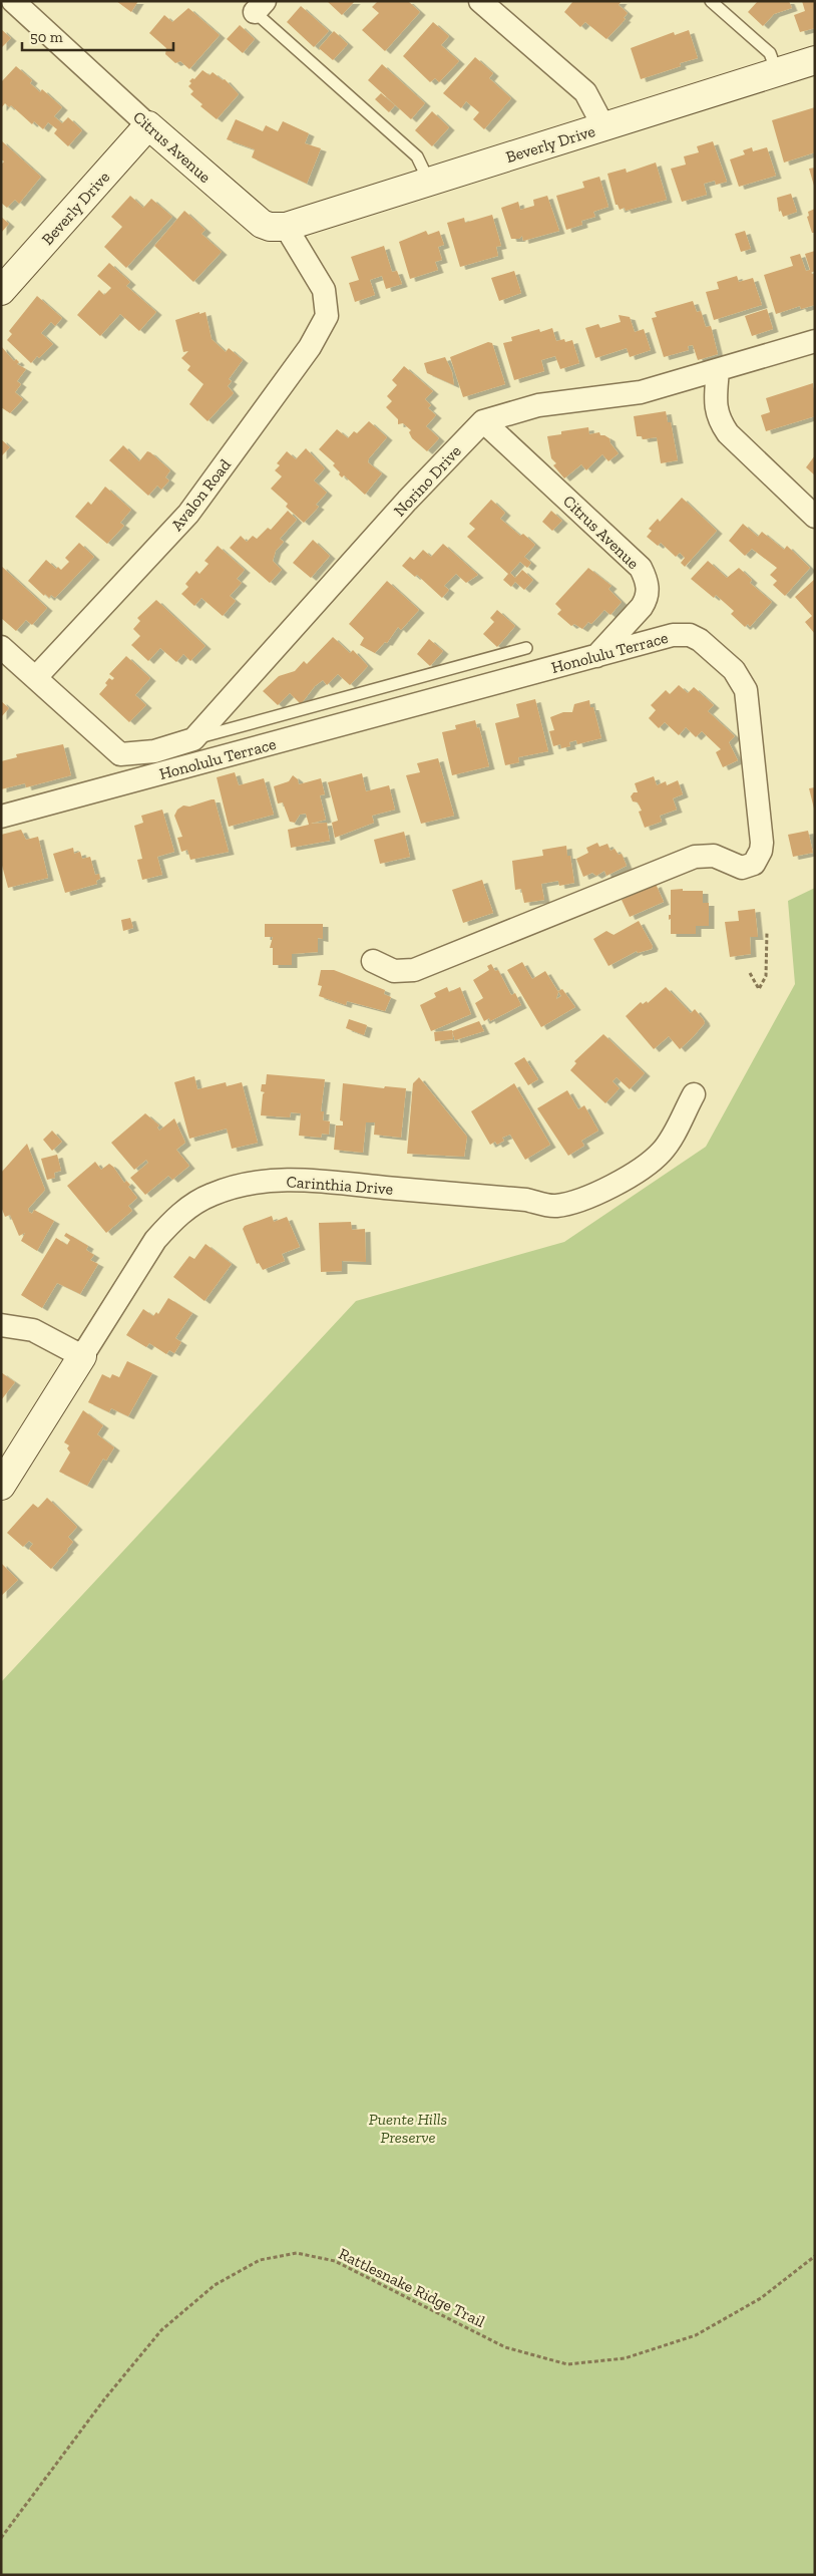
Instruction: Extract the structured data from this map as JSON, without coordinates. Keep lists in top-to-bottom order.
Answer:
{
  "streets": {
    "street": [
      "Beverly Drive",
      "Citrus Avenue",
      "Norino Drive",
      "Avalon Road",
      "Honolulu Terrace",
      "Carinthia Drive"
    ],
    "path": ["Rattlesnake Ridge Trail"]
  },
  "crossings": [
    ["Beverly Drive", "Citrus Avenue"],
    ["Beverly Drive", "Avalon Road"],
    ["Citrus Avenue", "Norino Drive"],
    ["Citrus Avenue", "Avalon Road"],
    ["Citrus Avenue", "Honolulu Terrace"]
  ],
  "parks": ["Puente Hills Preserve"],
  "scale_bar": "50 m"
}
